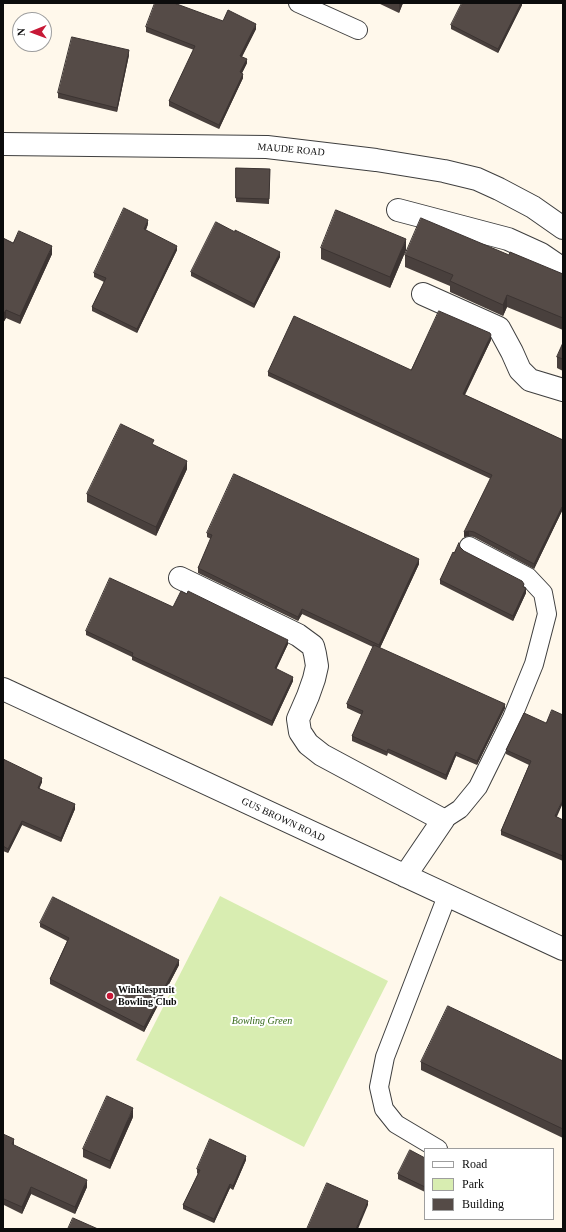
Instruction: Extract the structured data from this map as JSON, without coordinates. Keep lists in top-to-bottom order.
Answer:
{
  "streets": {
    "street": ["MAUDE ROAD", "GUS BROWN ROAD"]
  },
  "parks": ["Bowling Green"],
  "places": ["Winklespruit Bowling Club"],
  "legend": ["Road", "Park", "Building"],
  "north": "left"
}
